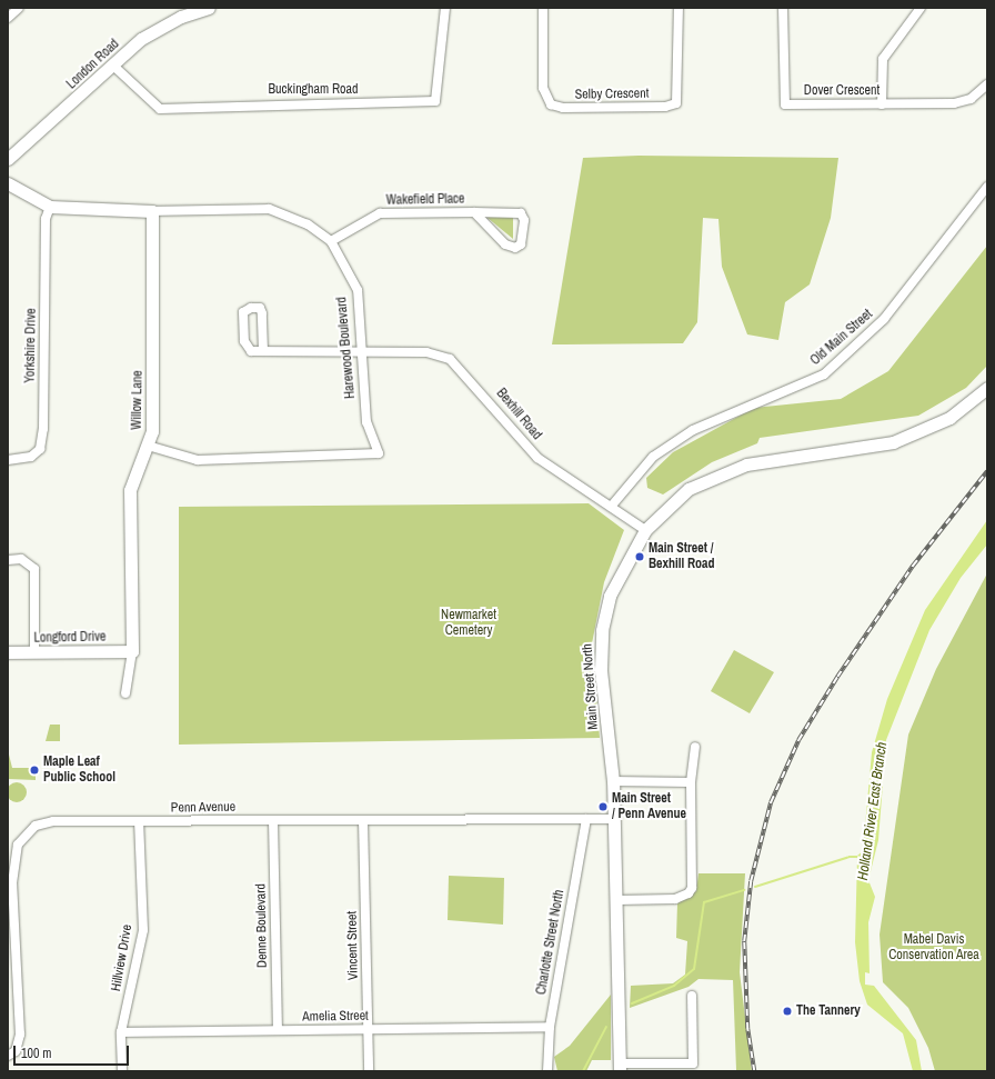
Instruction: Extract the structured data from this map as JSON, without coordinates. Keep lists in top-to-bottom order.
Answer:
{
  "streets": {
    "street": [
      "London Road",
      "Buckingham Road",
      "Dover Crescent",
      "Selby Crescent",
      "Wakefield Place",
      "Old Main Street",
      "Yorkshire Drive",
      "Harewood Boulevard",
      "Willow Lane",
      "Bexhill Road",
      "Longford Drive",
      "Main Street North",
      "Penn Avenue",
      "Denne Boulevard",
      "Charlotte Street North",
      "Vincent Street",
      "Hillview Drive",
      "Amelia Street"
    ]
  },
  "crossings": [
    ["London Road", "Buckingham Road"],
    ["Wakefield Place", "Harewood Boulevard"],
    ["Old Main Street", "Bexhill Road"],
    ["Yorkshire Drive", "Harewood Boulevard"],
    ["Harewood Boulevard", "Willow Lane"],
    ["Harewood Boulevard", "Bexhill Road"],
    ["Willow Lane", "Longford Drive"],
    ["Bexhill Road", "Main Street North"],
    ["Main Street North", "Penn Avenue"],
    ["Penn Avenue", "Denne Boulevard"],
    ["Penn Avenue", "Charlotte Street North"],
    ["Penn Avenue", "Vincent Street"],
    ["Penn Avenue", "Hillview Drive"],
    ["Denne Boulevard", "Amelia Street"],
    ["Charlotte Street North", "Amelia Street"],
    ["Vincent Street", "Amelia Street"],
    ["Hillview Drive", "Amelia Street"]
  ],
  "water": ["Holland River East Branch"],
  "parks": ["Newmarket Cemetery", "Mabel Davis Conservation Area"],
  "places": [
    "Main Street / Bexhill Road",
    "Maple Leaf Public School",
    "Main Street / Penn Avenue",
    "The Tannery"
  ],
  "scale_bar": "100 m"
}
